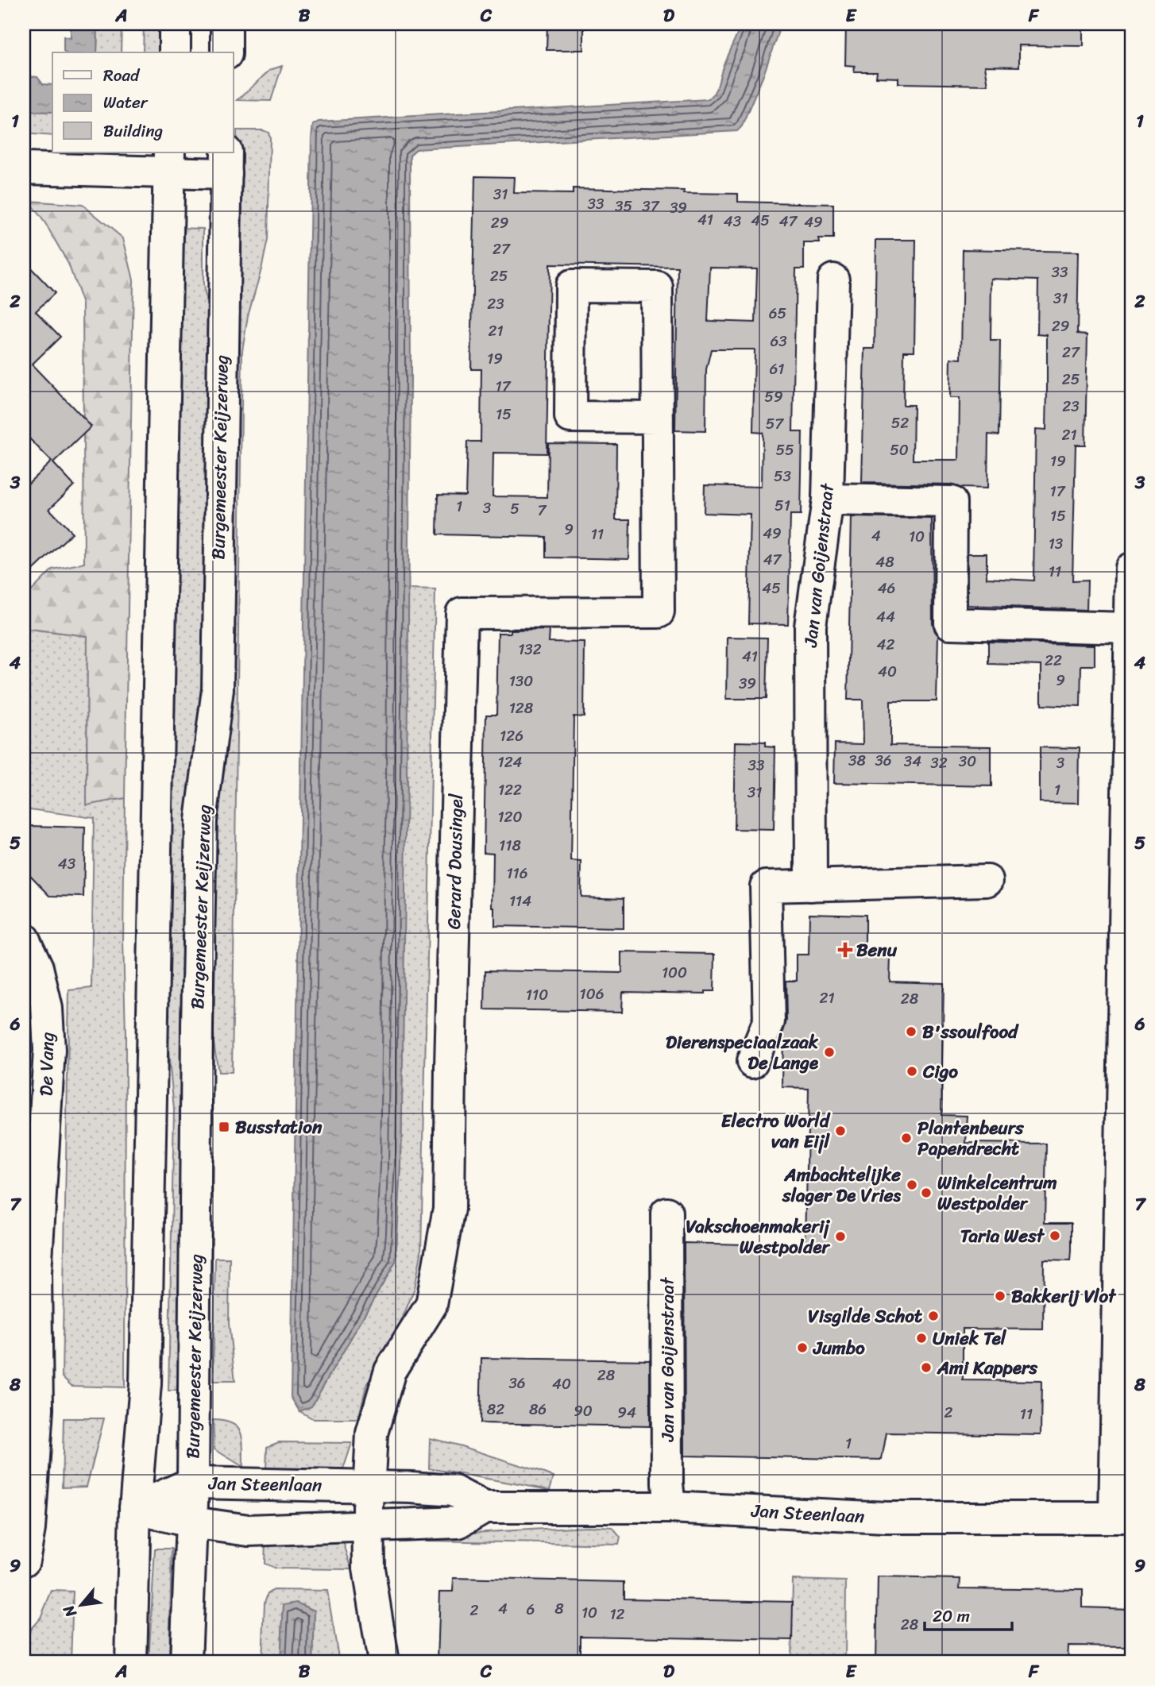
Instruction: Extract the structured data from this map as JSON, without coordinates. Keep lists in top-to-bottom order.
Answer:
{
  "streets": {
    "street": [
      "Burgemeester Keijzerweg",
      "Jan van Goijenstraat",
      "Gerard Dousingel",
      "De Vang",
      "Jan Steenlaan"
    ]
  },
  "crossings": [
    ["Burgemeester Keijzerweg", "Jan Steenlaan"],
    ["Jan van Goijenstraat", "Jan Steenlaan"],
    ["Gerard Dousingel", "Jan Steenlaan"]
  ],
  "places": {
    "health": ["Benu"],
    "other": [
      "B'ssoulfood",
      "Dierenspeciaalzaak De Lange",
      "Cigo",
      "Electro World van Eijl",
      "Plantenbeurs Papendrecht",
      "Ambachtelijke slager De Vries",
      "Winkelcentrum Westpolder",
      "Taria West",
      "Vakschoenmakerij Westpolder",
      "Bakkerij Vlot",
      "Visgilde Schot",
      "Uniek Tel",
      "Jumbo",
      "Ami Kappers"
    ],
    "transit": ["Busstation"]
  },
  "house_numbers": [
    "31",
    "33",
    "35",
    "37",
    "39",
    "41",
    "45",
    "43",
    "47",
    "49",
    "29",
    "27",
    "33",
    "25",
    "31",
    "23",
    "65",
    "29",
    "21",
    "63",
    "27",
    "19",
    "61",
    "25",
    "17",
    "59",
    "23",
    "15",
    "52",
    "57",
    "21",
    "55",
    "50",
    "19",
    "53",
    "17",
    "51",
    "1",
    "3",
    "5",
    "7",
    "15",
    "9",
    "49",
    "11",
    "4",
    "10",
    "13",
    "47",
    "48",
    "11",
    "45",
    "46",
    "44",
    "42",
    "132",
    "41",
    "22",
    "40",
    "9",
    "130",
    "39",
    "128",
    "126",
    "38",
    "36",
    "34",
    "30",
    "124",
    "32",
    "3",
    "33",
    "122",
    "1",
    "31",
    "120",
    "118",
    "43",
    "116",
    "114",
    "100",
    "106",
    "110",
    "21",
    "28",
    "28",
    "36",
    "40",
    "82",
    "86",
    "90",
    "94",
    "2",
    "11",
    "1",
    "4",
    "8",
    "6",
    "2",
    "10",
    "12",
    "28"
  ],
  "legend": ["Road", "Water", "Building"],
  "scale_bar": "20 m",
  "north": "bottom left",
  "grid": {
    "columns": [
      "A",
      "B",
      "C",
      "D",
      "E",
      "F"
    ],
    "rows": [
      "1",
      "2",
      "3",
      "4",
      "5",
      "6",
      "7",
      "8",
      "9"
    ]
  }
}
